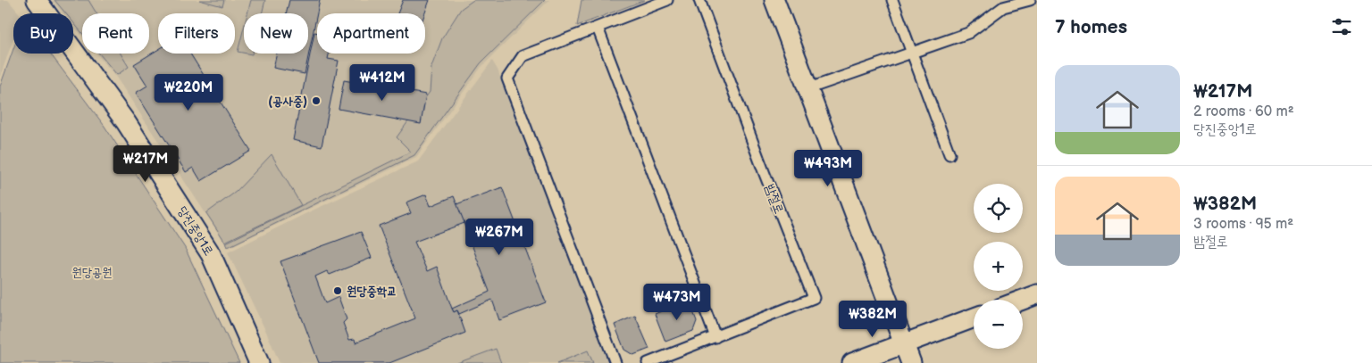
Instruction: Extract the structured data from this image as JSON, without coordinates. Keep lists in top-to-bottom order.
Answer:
{
  "streets": {
    "street": ["당진중앙1로"],
    "lane": ["밤절로"]
  },
  "parks": ["원당공원"],
  "places": ["(공사중)", "원당중학교"],
  "page": {
    "heading": "7 homes",
    "chip": [
      "Buy",
      "Rent",
      "Filters",
      "New",
      "Apartment"
    ],
    "list": [
      {
        "name": "₩217M",
        "note": "2 rooms · 60 m² · 당진중앙1로"
      },
      {
        "name": "₩382M",
        "note": "3 rooms · 95 m² · 밤절로"
      }
    ],
    "price": [
      "₩412M",
      "₩220M",
      "₩217M",
      "₩493M",
      "₩267M",
      "₩473M",
      "₩382M"
    ],
    "map_buttons": ["+", "−"]
  }
}
